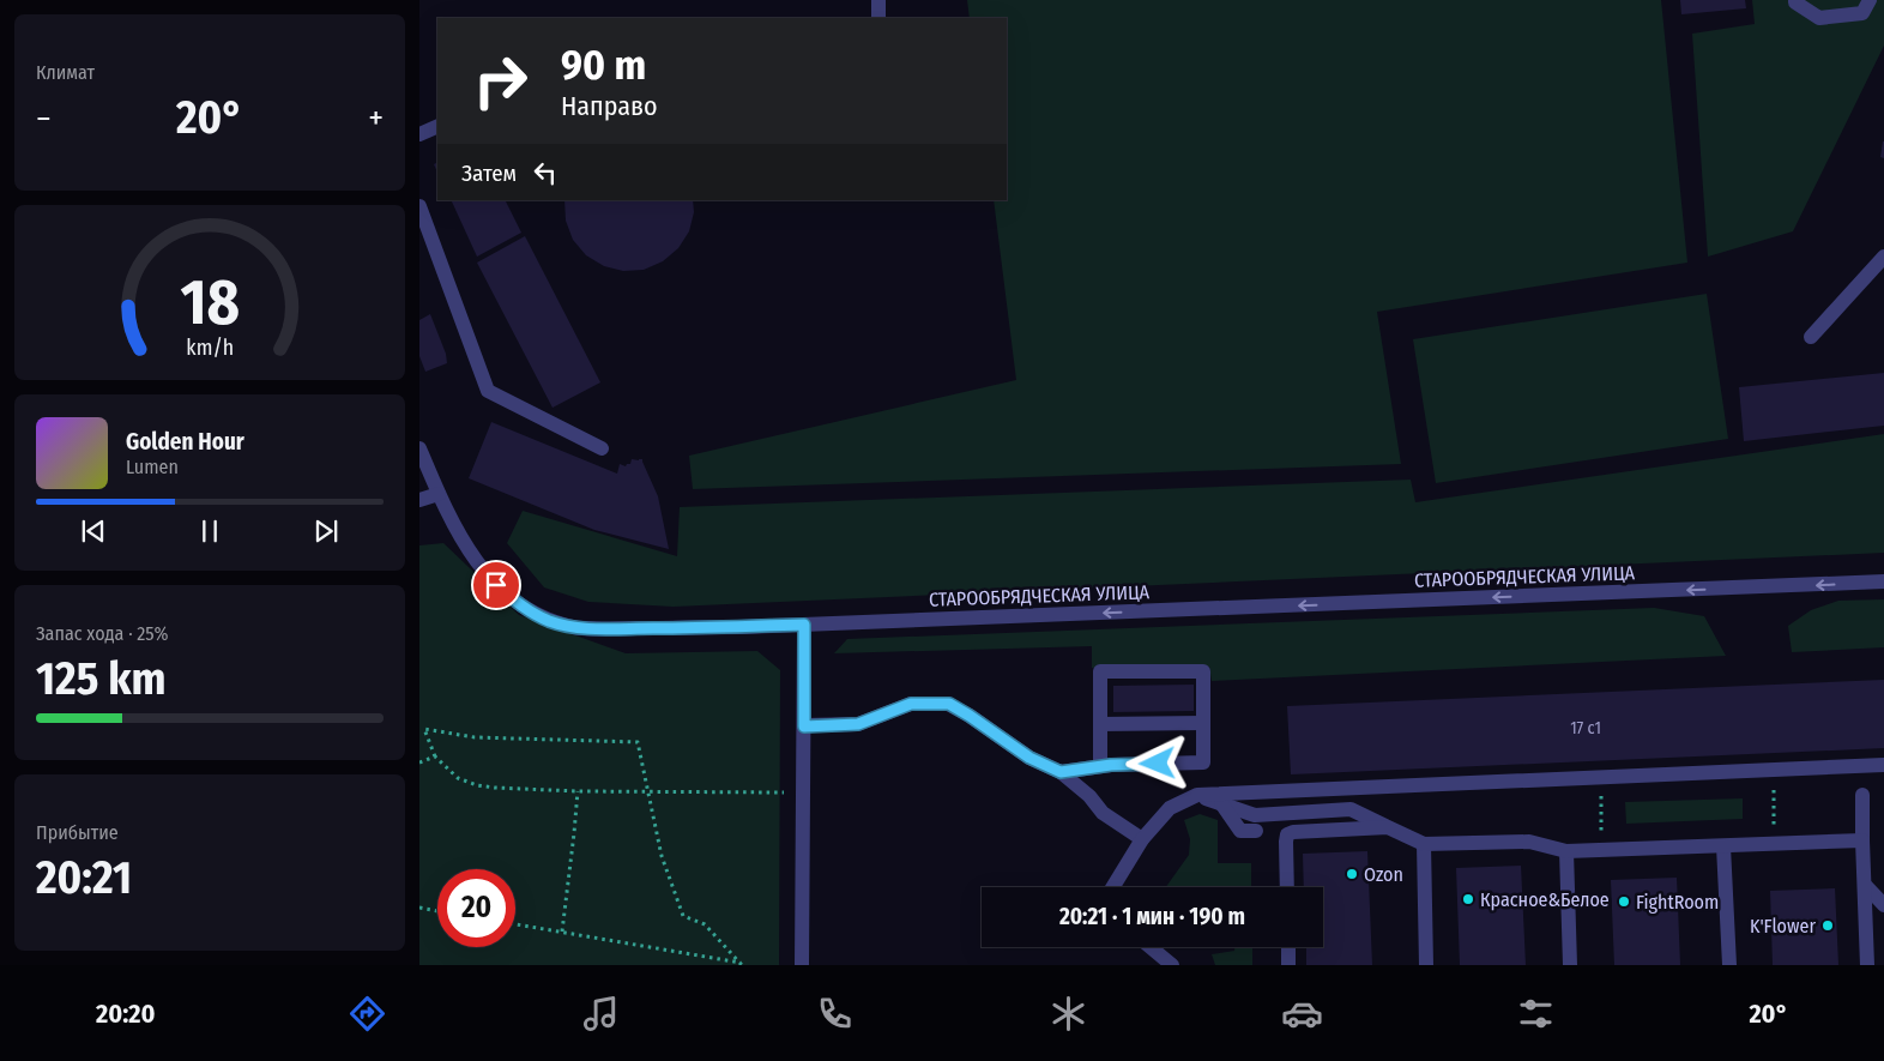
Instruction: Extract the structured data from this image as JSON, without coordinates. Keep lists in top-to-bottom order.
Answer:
{
  "streets": {
    "street": ["СТАРООБРЯДЧЕСКАЯ УЛИЦА"]
  },
  "places": [
    "Ozon",
    "Красное&Белое",
    "FightRoom",
    "K'Flower"
  ],
  "house_numbers": ["17 с1"],
  "page": {
    "tile": [
      "Климат",
      ["Запас хода · 25%", "125 km"],
      ["Прибытие", "20:21"]
    ],
    "turn": ["90 m", "Направо"],
    "heat": ["−", "20°", "+"],
    "then": "Затем",
    "song": ["Golden Hour", "Lumen"],
    "limit": "20",
    "trip": "20:21 · 1 мин · 190 m",
    "tabs": ["20:20", "20°"],
    "gauge": ["18", "km/h"]
  }
}
